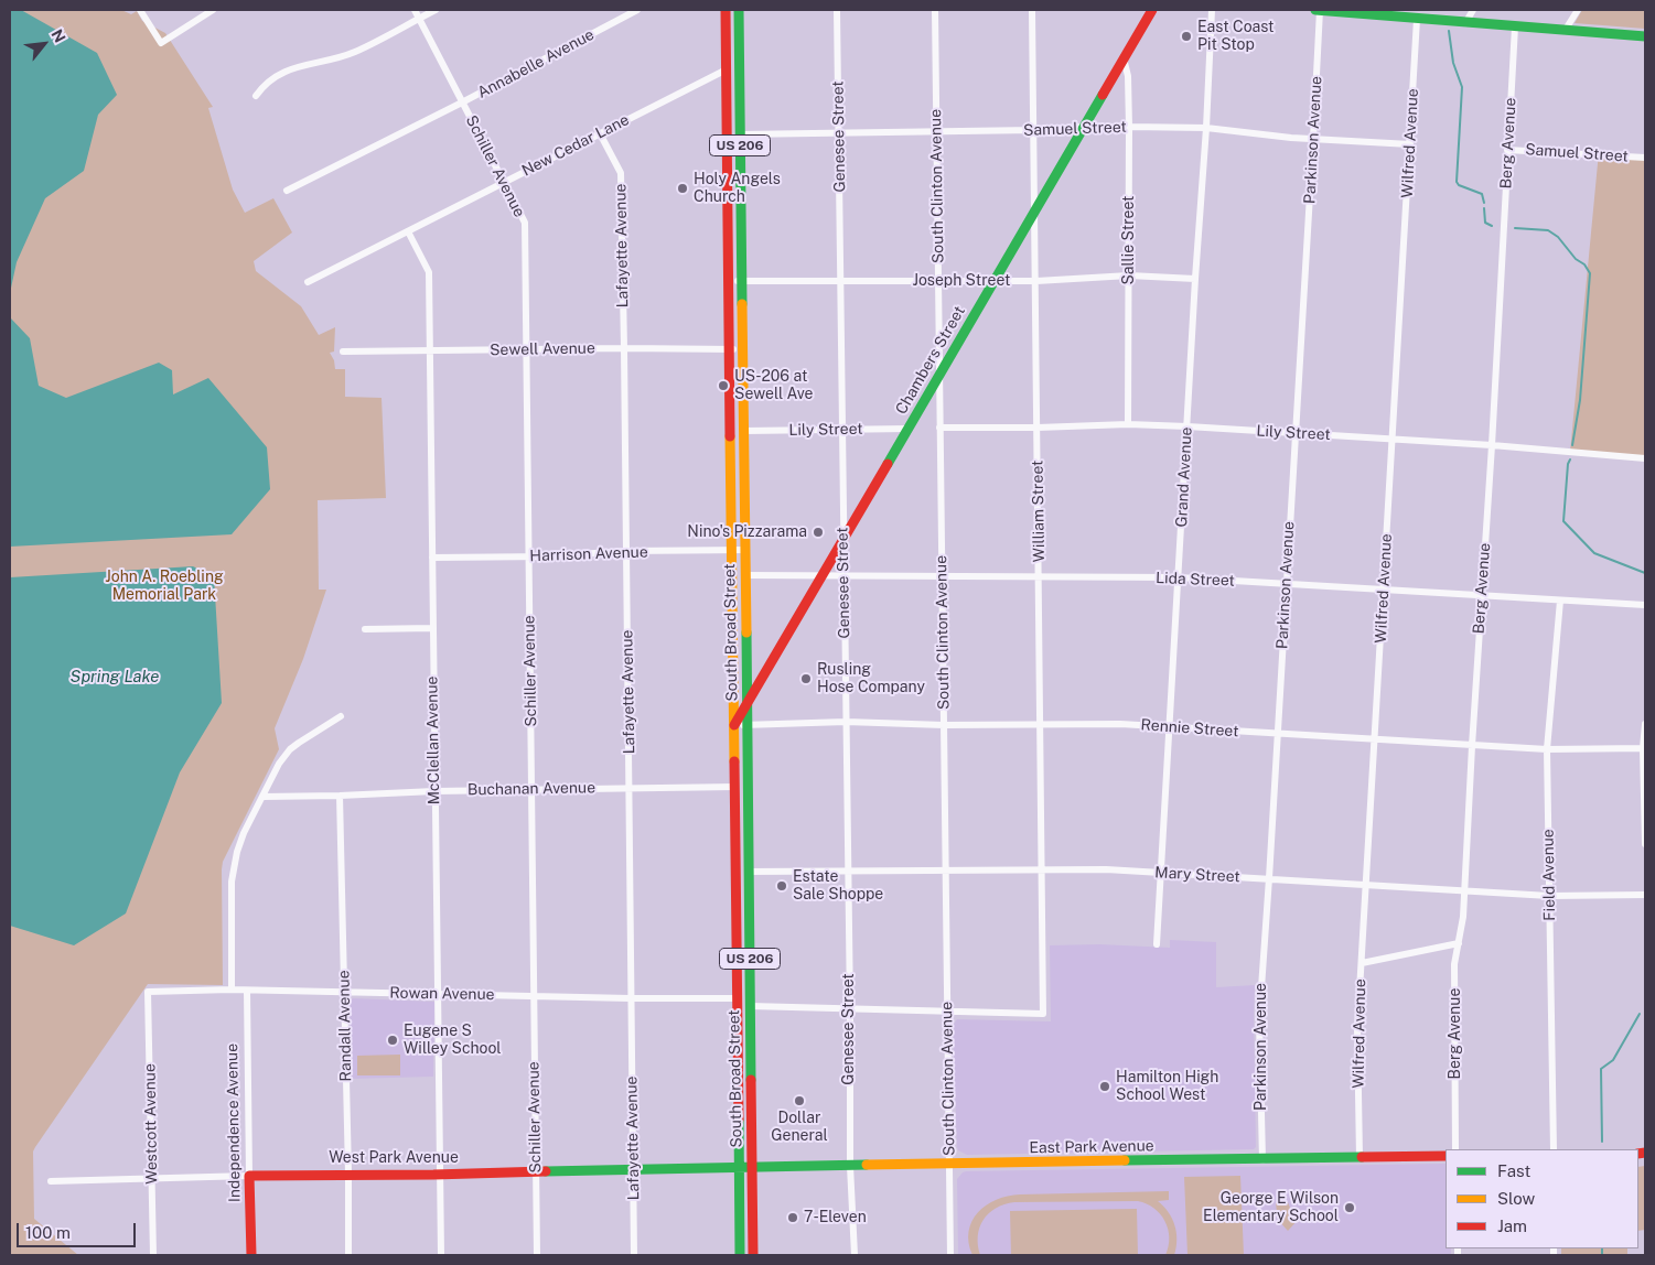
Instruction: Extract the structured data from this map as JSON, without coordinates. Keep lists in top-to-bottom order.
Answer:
{
  "streets": {
    "main road": [
      "US 206",
      "Chambers Street",
      "South Broad Street",
      "Independence Avenue",
      "East Park Avenue",
      "West Park Avenue"
    ],
    "street": [
      "Annabelle Avenue",
      "Samuel Street",
      "Genesee Street",
      "Parkinson Avenue",
      "Wilfred Avenue",
      "Berg Avenue",
      "New Cedar Lane",
      "Schiller Avenue",
      "South Clinton Avenue",
      "Sallie Street",
      "Lafayette Avenue",
      "Joseph Street",
      "Sewell Avenue",
      "Lily Street",
      "Grand Avenue",
      "William Street",
      "Harrison Avenue",
      "Lida Street",
      "Rennie Street",
      "McClellan Avenue",
      "Buchanan Avenue",
      "Mary Street",
      "Field Avenue",
      "Rowan Avenue",
      "Randall Avenue",
      "Westcott Avenue"
    ]
  },
  "crossings": [
    ["Annabelle Avenue", "Schiller Avenue"],
    ["Samuel Street", "Genesee Street"],
    ["Samuel Street", "Parkinson Avenue"],
    ["Samuel Street", "Wilfred Avenue"],
    ["Samuel Street", "Berg Avenue"],
    ["Samuel Street", "South Clinton Avenue"],
    ["Samuel Street", "Sallie Street"],
    ["Samuel Street", "Chambers Street"],
    ["Samuel Street", "Grand Avenue"],
    ["Samuel Street", "William Street"],
    ["Samuel Street", "South Broad Street"],
    ["Genesee Street", "Joseph Street"],
    ["Genesee Street", "Chambers Street"],
    ["Genesee Street", "Lily Street"],
    ["Genesee Street", "Lida Street"],
    ["Genesee Street", "Rennie Street"],
    ["Genesee Street", "Mary Street"],
    ["Genesee Street", "East Park Avenue"],
    ["Parkinson Avenue", "Lily Street"],
    ["Parkinson Avenue", "Lida Street"],
    ["Parkinson Avenue", "Rennie Street"],
    ["Parkinson Avenue", "Mary Street"],
    ["Parkinson Avenue", "East Park Avenue"],
    ["Wilfred Avenue", "Lily Street"],
    ["Wilfred Avenue", "Lida Street"],
    ["Wilfred Avenue", "Rennie Street"],
    ["Wilfred Avenue", "Mary Street"],
    ["Wilfred Avenue", "East Park Avenue"],
    ["Berg Avenue", "Lily Street"],
    ["Berg Avenue", "Lida Street"],
    ["Berg Avenue", "Rennie Street"],
    ["Berg Avenue", "Mary Street"],
    ["New Cedar Lane", "Schiller Avenue"],
    ["New Cedar Lane", "Lafayette Avenue"],
    ["New Cedar Lane", "South Broad Street"],
    ["New Cedar Lane", "McClellan Avenue"],
    ["Schiller Avenue", "Sewell Avenue"],
    ["Schiller Avenue", "Harrison Avenue"],
    ["Schiller Avenue", "Buchanan Avenue"],
    ["Schiller Avenue", "Rowan Avenue"],
    ["Schiller Avenue", "West Park Avenue"],
    ["South Clinton Avenue", "Joseph Street"],
    ["South Clinton Avenue", "Chambers Street"],
    ["South Clinton Avenue", "Lily Street"],
    ["South Clinton Avenue", "William Street"],
    ["South Clinton Avenue", "Lida Street"],
    ["South Clinton Avenue", "Rennie Street"],
    ["South Clinton Avenue", "Mary Street"],
    ["South Clinton Avenue", "East Park Avenue"],
    ["Sallie Street", "Joseph Street"],
    ["Sallie Street", "Chambers Street"],
    ["Sallie Street", "Lily Street"],
    ["Lafayette Avenue", "Sewell Avenue"],
    ["Lafayette Avenue", "Harrison Avenue"],
    ["Lafayette Avenue", "Buchanan Avenue"],
    ["Lafayette Avenue", "Rowan Avenue"],
    ["Lafayette Avenue", "West Park Avenue"],
    ["Joseph Street", "Chambers Street"],
    ["Joseph Street", "Grand Avenue"],
    ["Joseph Street", "William Street"],
    ["Joseph Street", "South Broad Street"],
    ["Sewell Avenue", "South Broad Street"],
    ["Sewell Avenue", "McClellan Avenue"],
    ["Chambers Street", "Lily Street"],
    ["Chambers Street", "William Street"],
    ["Chambers Street", "Lida Street"],
    ["Chambers Street", "South Broad Street"],
    ["Chambers Street", "Rennie Street"],
    ["Lily Street", "Grand Avenue"],
    ["Lily Street", "William Street"],
    ["Lily Street", "South Broad Street"],
    ["Grand Avenue", "Lida Street"],
    ["Grand Avenue", "Rennie Street"],
    ["Grand Avenue", "Mary Street"],
    ["William Street", "Lida Street"],
    ["William Street", "Rennie Street"],
    ["William Street", "Mary Street"],
    ["Harrison Avenue", "South Broad Street"],
    ["Harrison Avenue", "McClellan Avenue"],
    ["Lida Street", "South Broad Street"],
    ["Lida Street", "Field Avenue"],
    ["South Broad Street", "Rennie Street"],
    ["South Broad Street", "Buchanan Avenue"],
    ["South Broad Street", "Mary Street"],
    ["South Broad Street", "Rowan Avenue"],
    ["South Broad Street", "East Park Avenue"],
    ["South Broad Street", "West Park Avenue"],
    ["Rennie Street", "Field Avenue"],
    ["McClellan Avenue", "Buchanan Avenue"],
    ["McClellan Avenue", "Rowan Avenue"],
    ["McClellan Avenue", "West Park Avenue"],
    ["Buchanan Avenue", "Randall Avenue"],
    ["Mary Street", "Field Avenue"],
    ["Rowan Avenue", "Randall Avenue"],
    ["Rowan Avenue", "Independence Avenue"],
    ["Rowan Avenue", "Westcott Avenue"],
    ["Randall Avenue", "West Park Avenue"],
    ["Independence Avenue", "West Park Avenue"],
    ["Westcott Avenue", "West Park Avenue"],
    ["East Park Avenue", "West Park Avenue"]
  ],
  "water": ["Spring Lake"],
  "parks": ["John A. Roebling Memorial Park"],
  "places": [
    "East Coast Pit Stop",
    "Holy Angels Church",
    "US-206 at Sewell Ave",
    "Nino's Pizzarama",
    "Rusling Hose Company",
    "Estate Sale Shoppe",
    "Eugene S Willey School",
    "Hamilton High School West",
    "Dollar General",
    "George E Wilson Elementary School",
    "7-Eleven"
  ],
  "legend": ["Fast", "Slow", "Jam"],
  "scale_bar": "100 m",
  "north": "top right"
}
